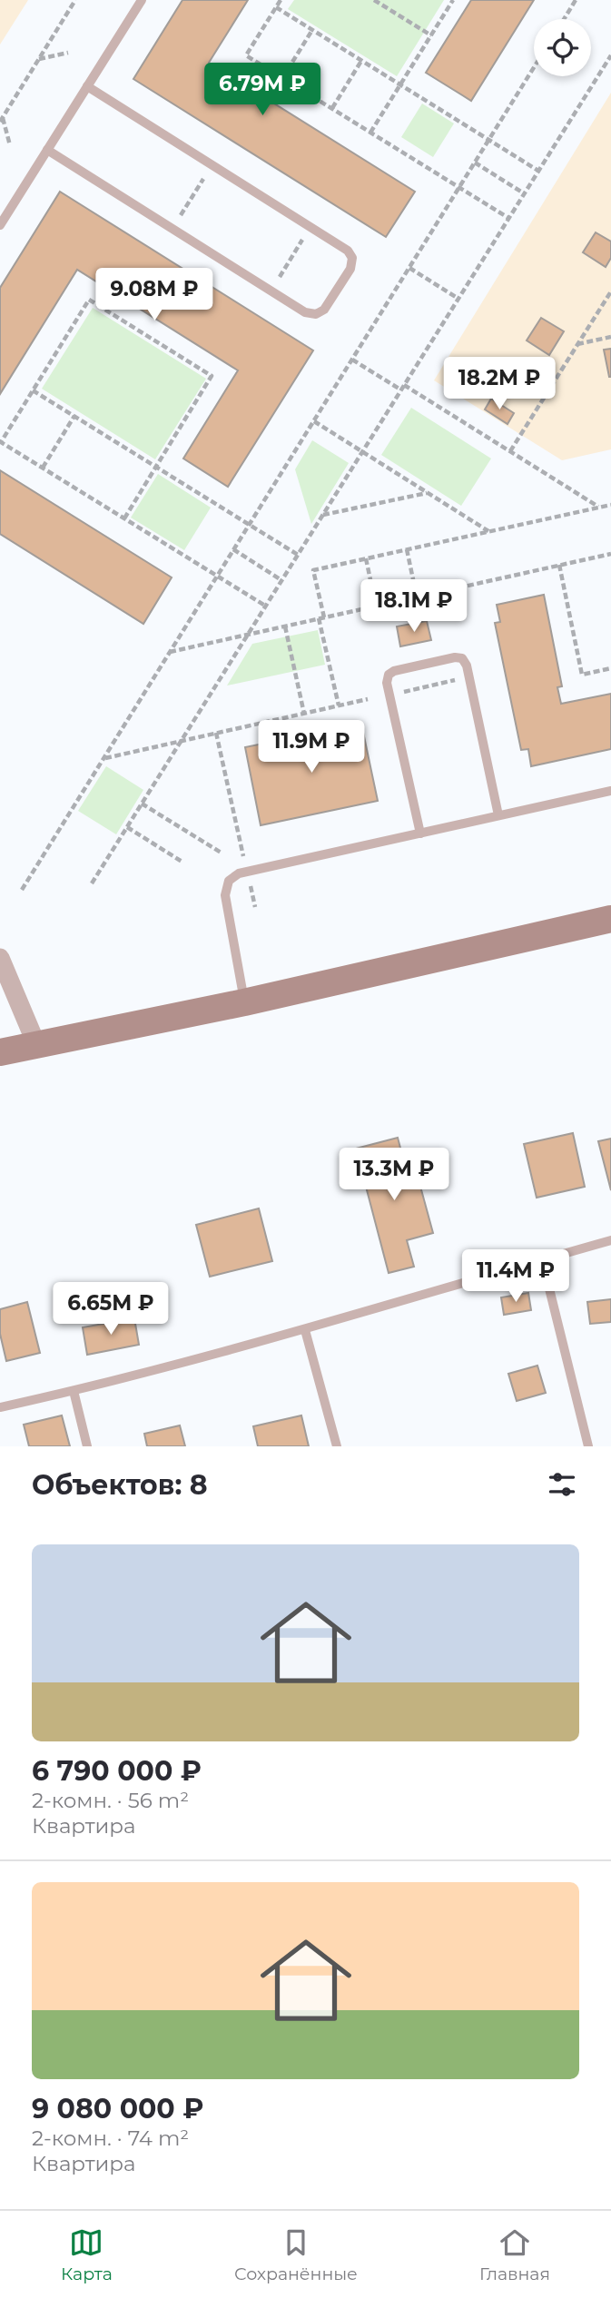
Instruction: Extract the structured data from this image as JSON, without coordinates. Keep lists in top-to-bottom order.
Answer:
{
  "page": {
    "price": [
      "6.79M ₽",
      "9.08M ₽",
      "18.2M ₽",
      "18.1M ₽",
      "11.9M ₽",
      "13.3M ₽",
      "11.4M ₽",
      "6.65M ₽"
    ],
    "heading": "Объектов: 8",
    "list": [
      {
        "name": "6 790 000 ₽",
        "note": "2-комн. · 56 m² · Квартира"
      },
      {
        "name": "9 080 000 ₽",
        "note": "2-комн. · 74 m² · Квартира"
      }
    ],
    "tabs": ["Карта", "Сохранённые", "Главная"]
  }
}
